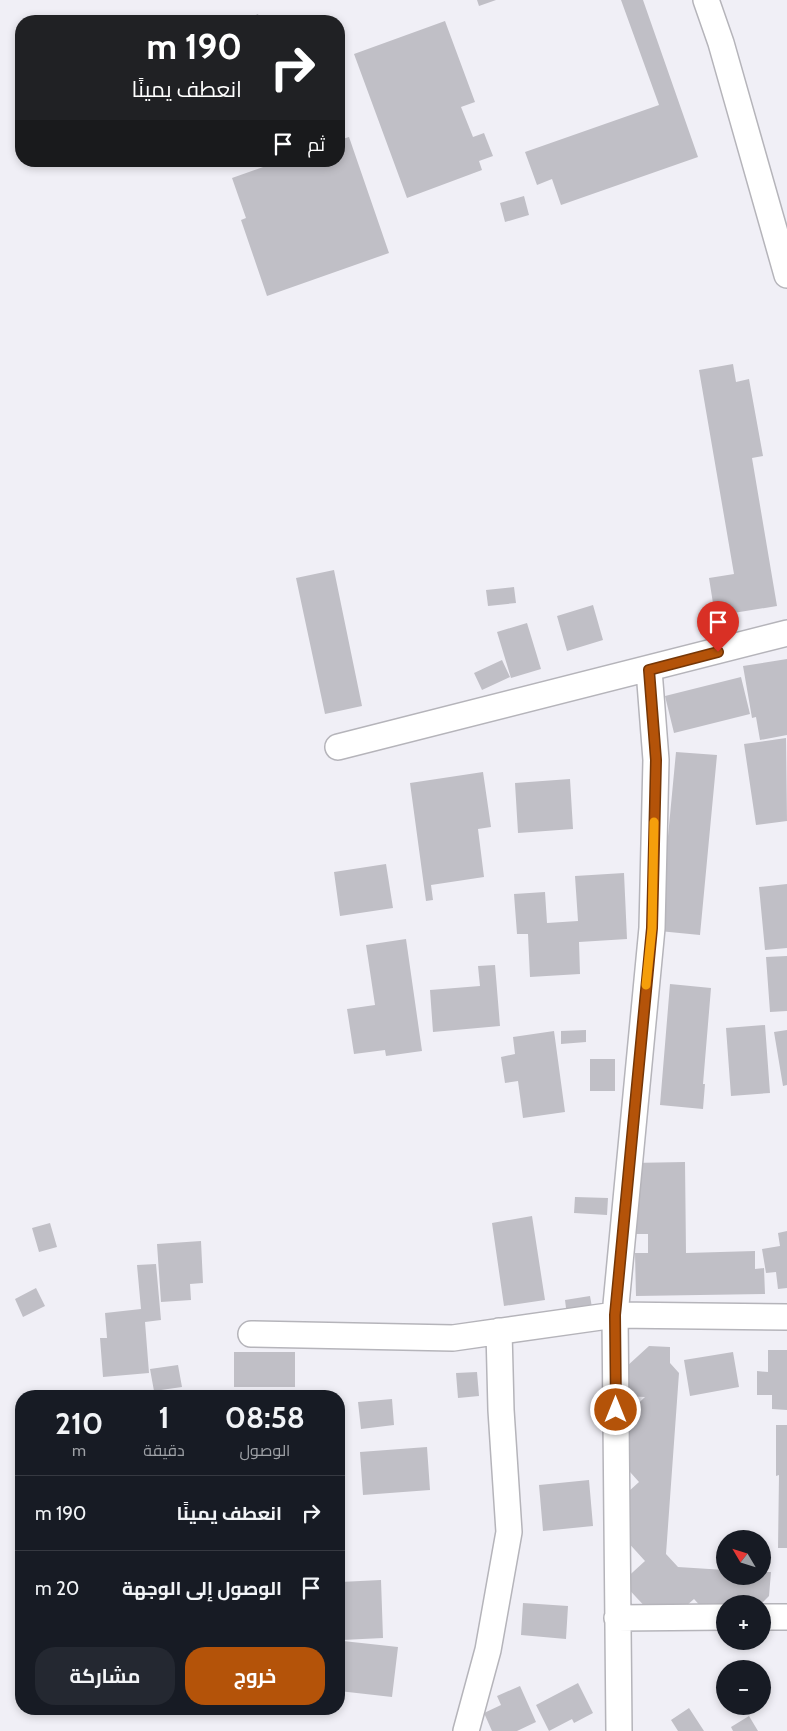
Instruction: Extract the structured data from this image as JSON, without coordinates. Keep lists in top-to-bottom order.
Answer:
{
  "north": "top left",
  "page": {
    "turn": ["190 m", "انعطف يمينًا"],
    "then": "ثم",
    "eta": [
      "08:58",
      "الوصول",
      "1",
      "دقيقة",
      "210",
      "m"
    ],
    "list": [
      {
        "name": "انعطف يمينًا",
        "value": "190 m"
      },
      {
        "name": "الوصول إلى الوجهة",
        "value": "20 m"
      }
    ],
    "map_buttons": ["+", "−"],
    "buttons": ["خروج", "مشاركة"]
  }
}
